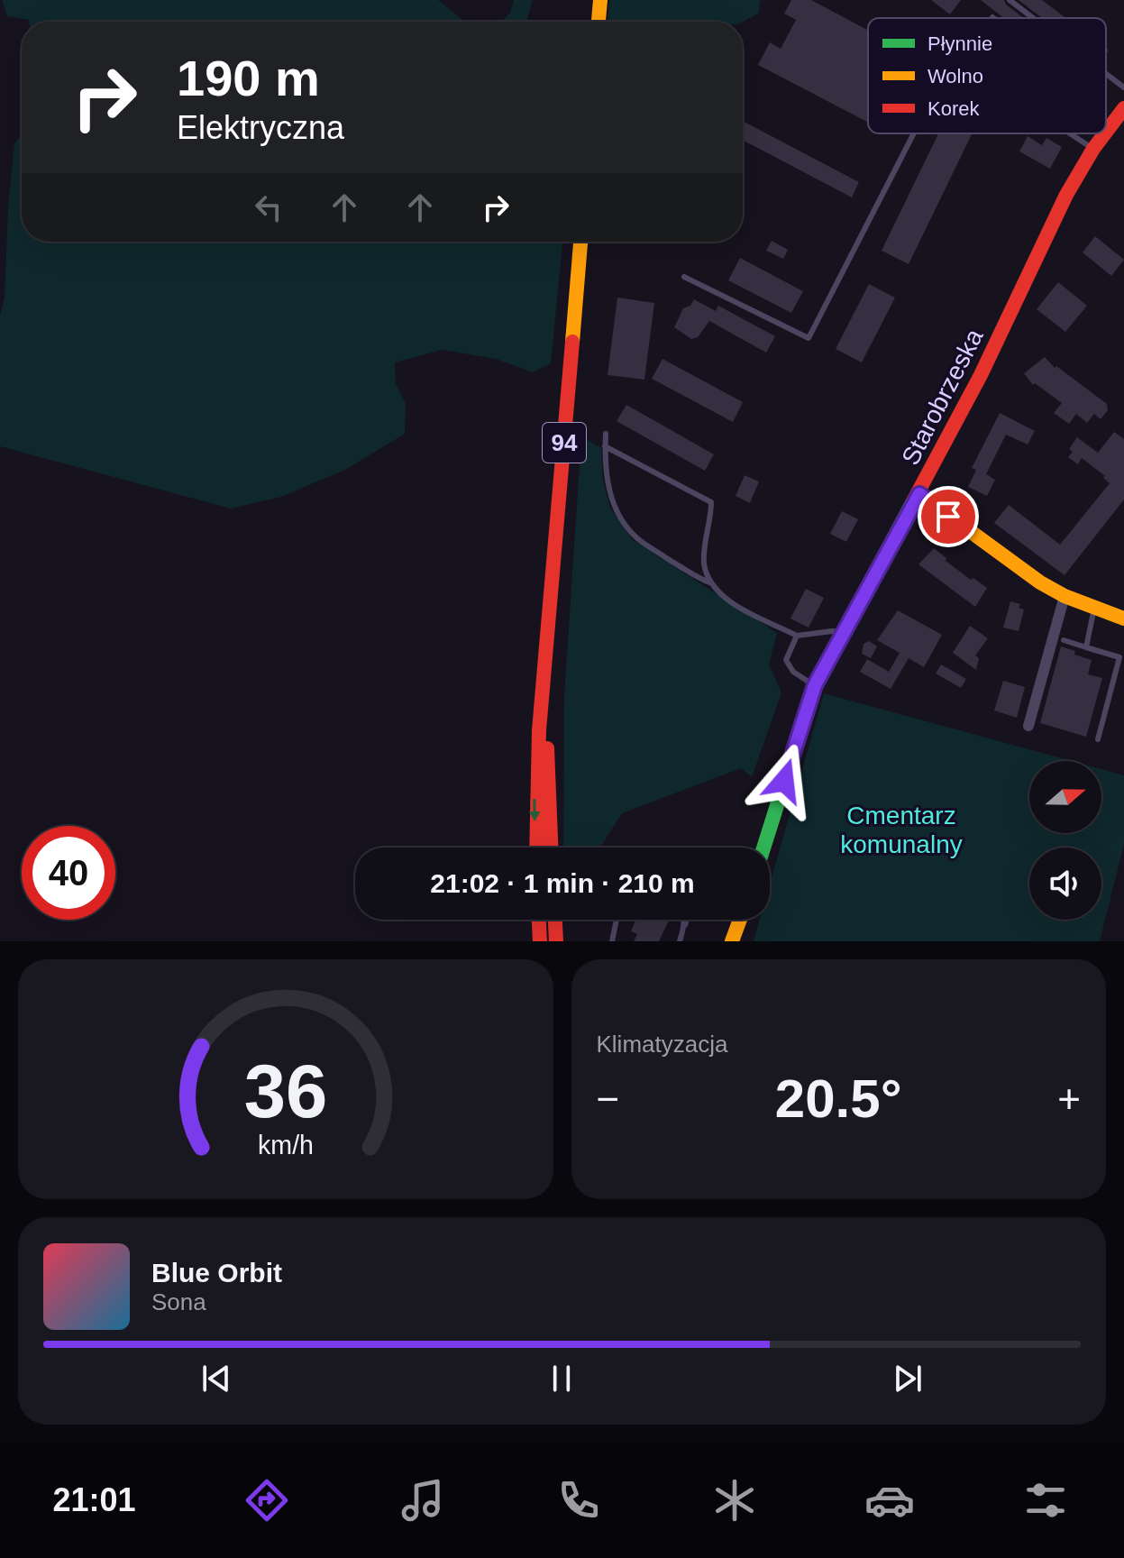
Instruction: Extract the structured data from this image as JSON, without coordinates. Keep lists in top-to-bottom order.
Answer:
{
  "streets": {
    "street": ["Starobrzeska", "94"]
  },
  "parks": ["Cmentarz komunalny"],
  "legend": ["Płynnie", "Wolno", "Korek"],
  "north": "right",
  "page": {
    "turn": ["190 m", "Elektryczna"],
    "limit": "40",
    "trip": "21:02 · 1 min · 210 m",
    "tile": "Klimatyzacja",
    "heat": ["−", "20.5°", "+"],
    "song": ["Blue Orbit", "Sona"],
    "tabs": "21:01",
    "gauge": ["36", "km/h"]
  }
}
